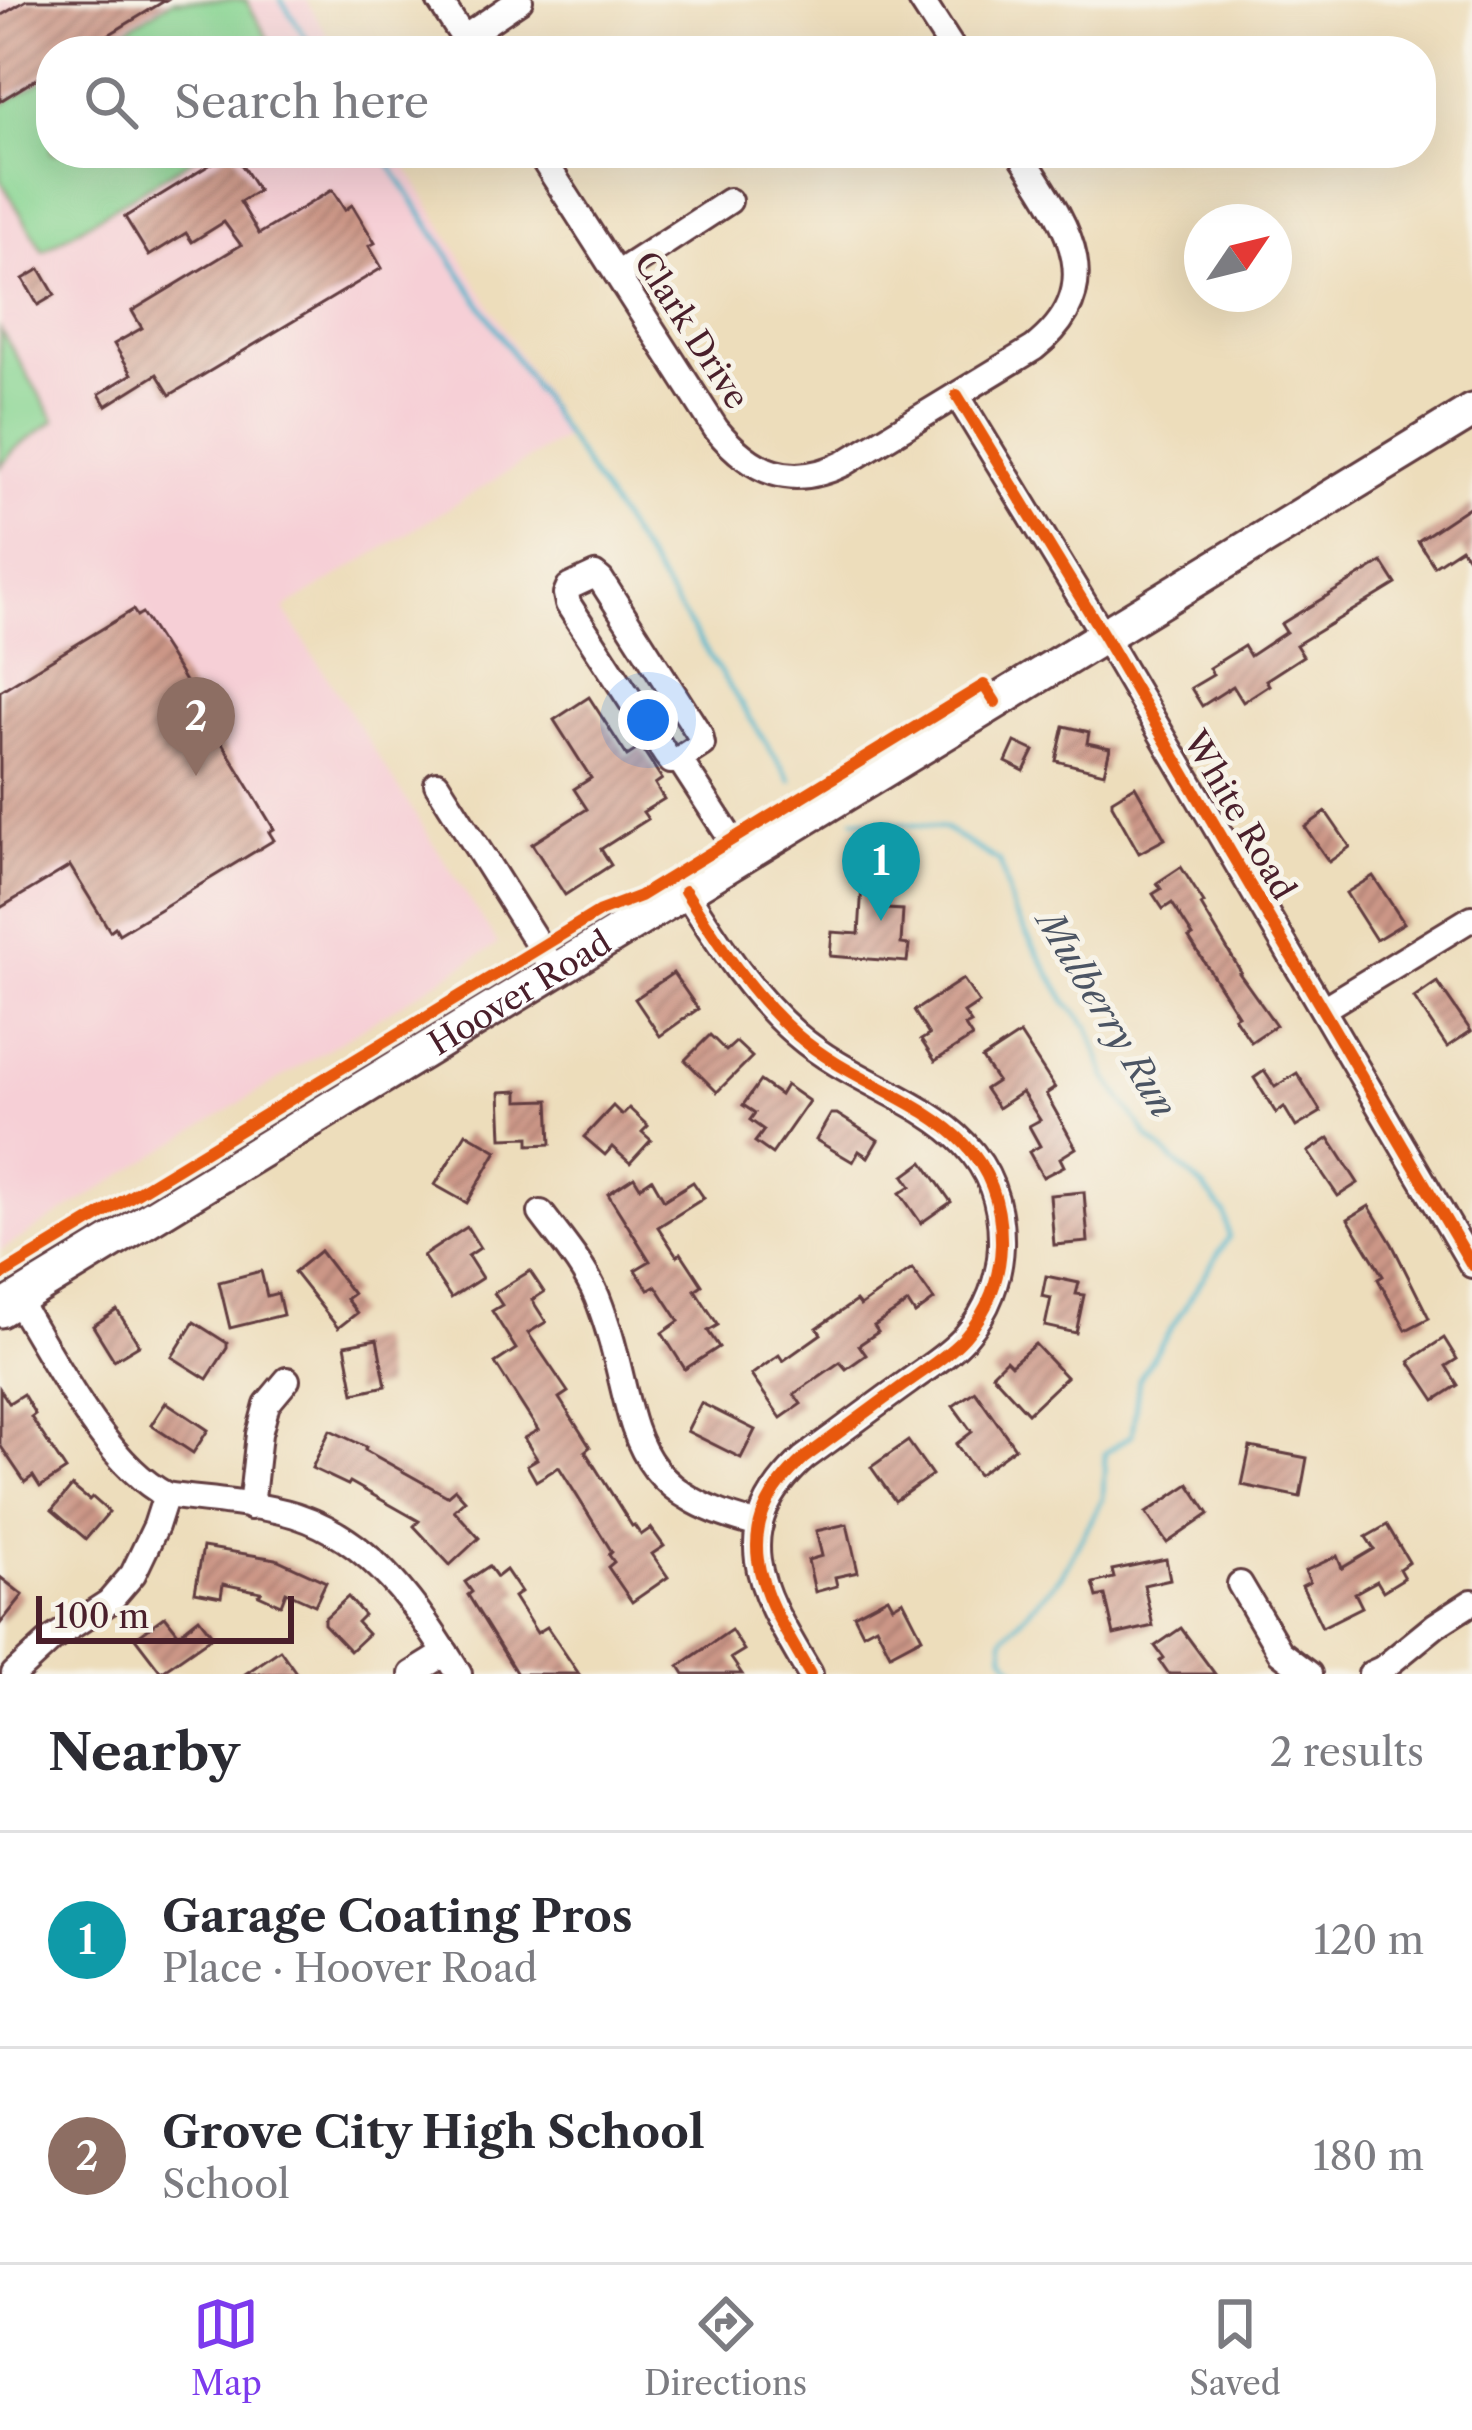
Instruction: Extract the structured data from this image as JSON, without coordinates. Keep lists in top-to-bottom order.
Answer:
{
  "streets": {
    "main road": ["Hoover Road"],
    "street": ["Clark Drive", "White Road"]
  },
  "crossings": [
    ["Clark Drive", "White Road"],
    ["White Road", "Hoover Road"]
  ],
  "water": ["Mulberry Run"],
  "scale_bar": "100 m",
  "north": "top right",
  "page": {
    "search": "Search here",
    "pins": ["2", "1"],
    "scale": "100 m",
    "heading": ["Nearby", "2 results"],
    "list": [
      {
        "mark": "1",
        "name": "Garage Coating Pros",
        "note": "Place · Hoover Road",
        "value": "120 m"
      },
      {
        "mark": "2",
        "name": "Grove City High School",
        "note": "School",
        "value": "180 m"
      }
    ],
    "nav": ["Map", "Directions", "Saved"]
  }
}
